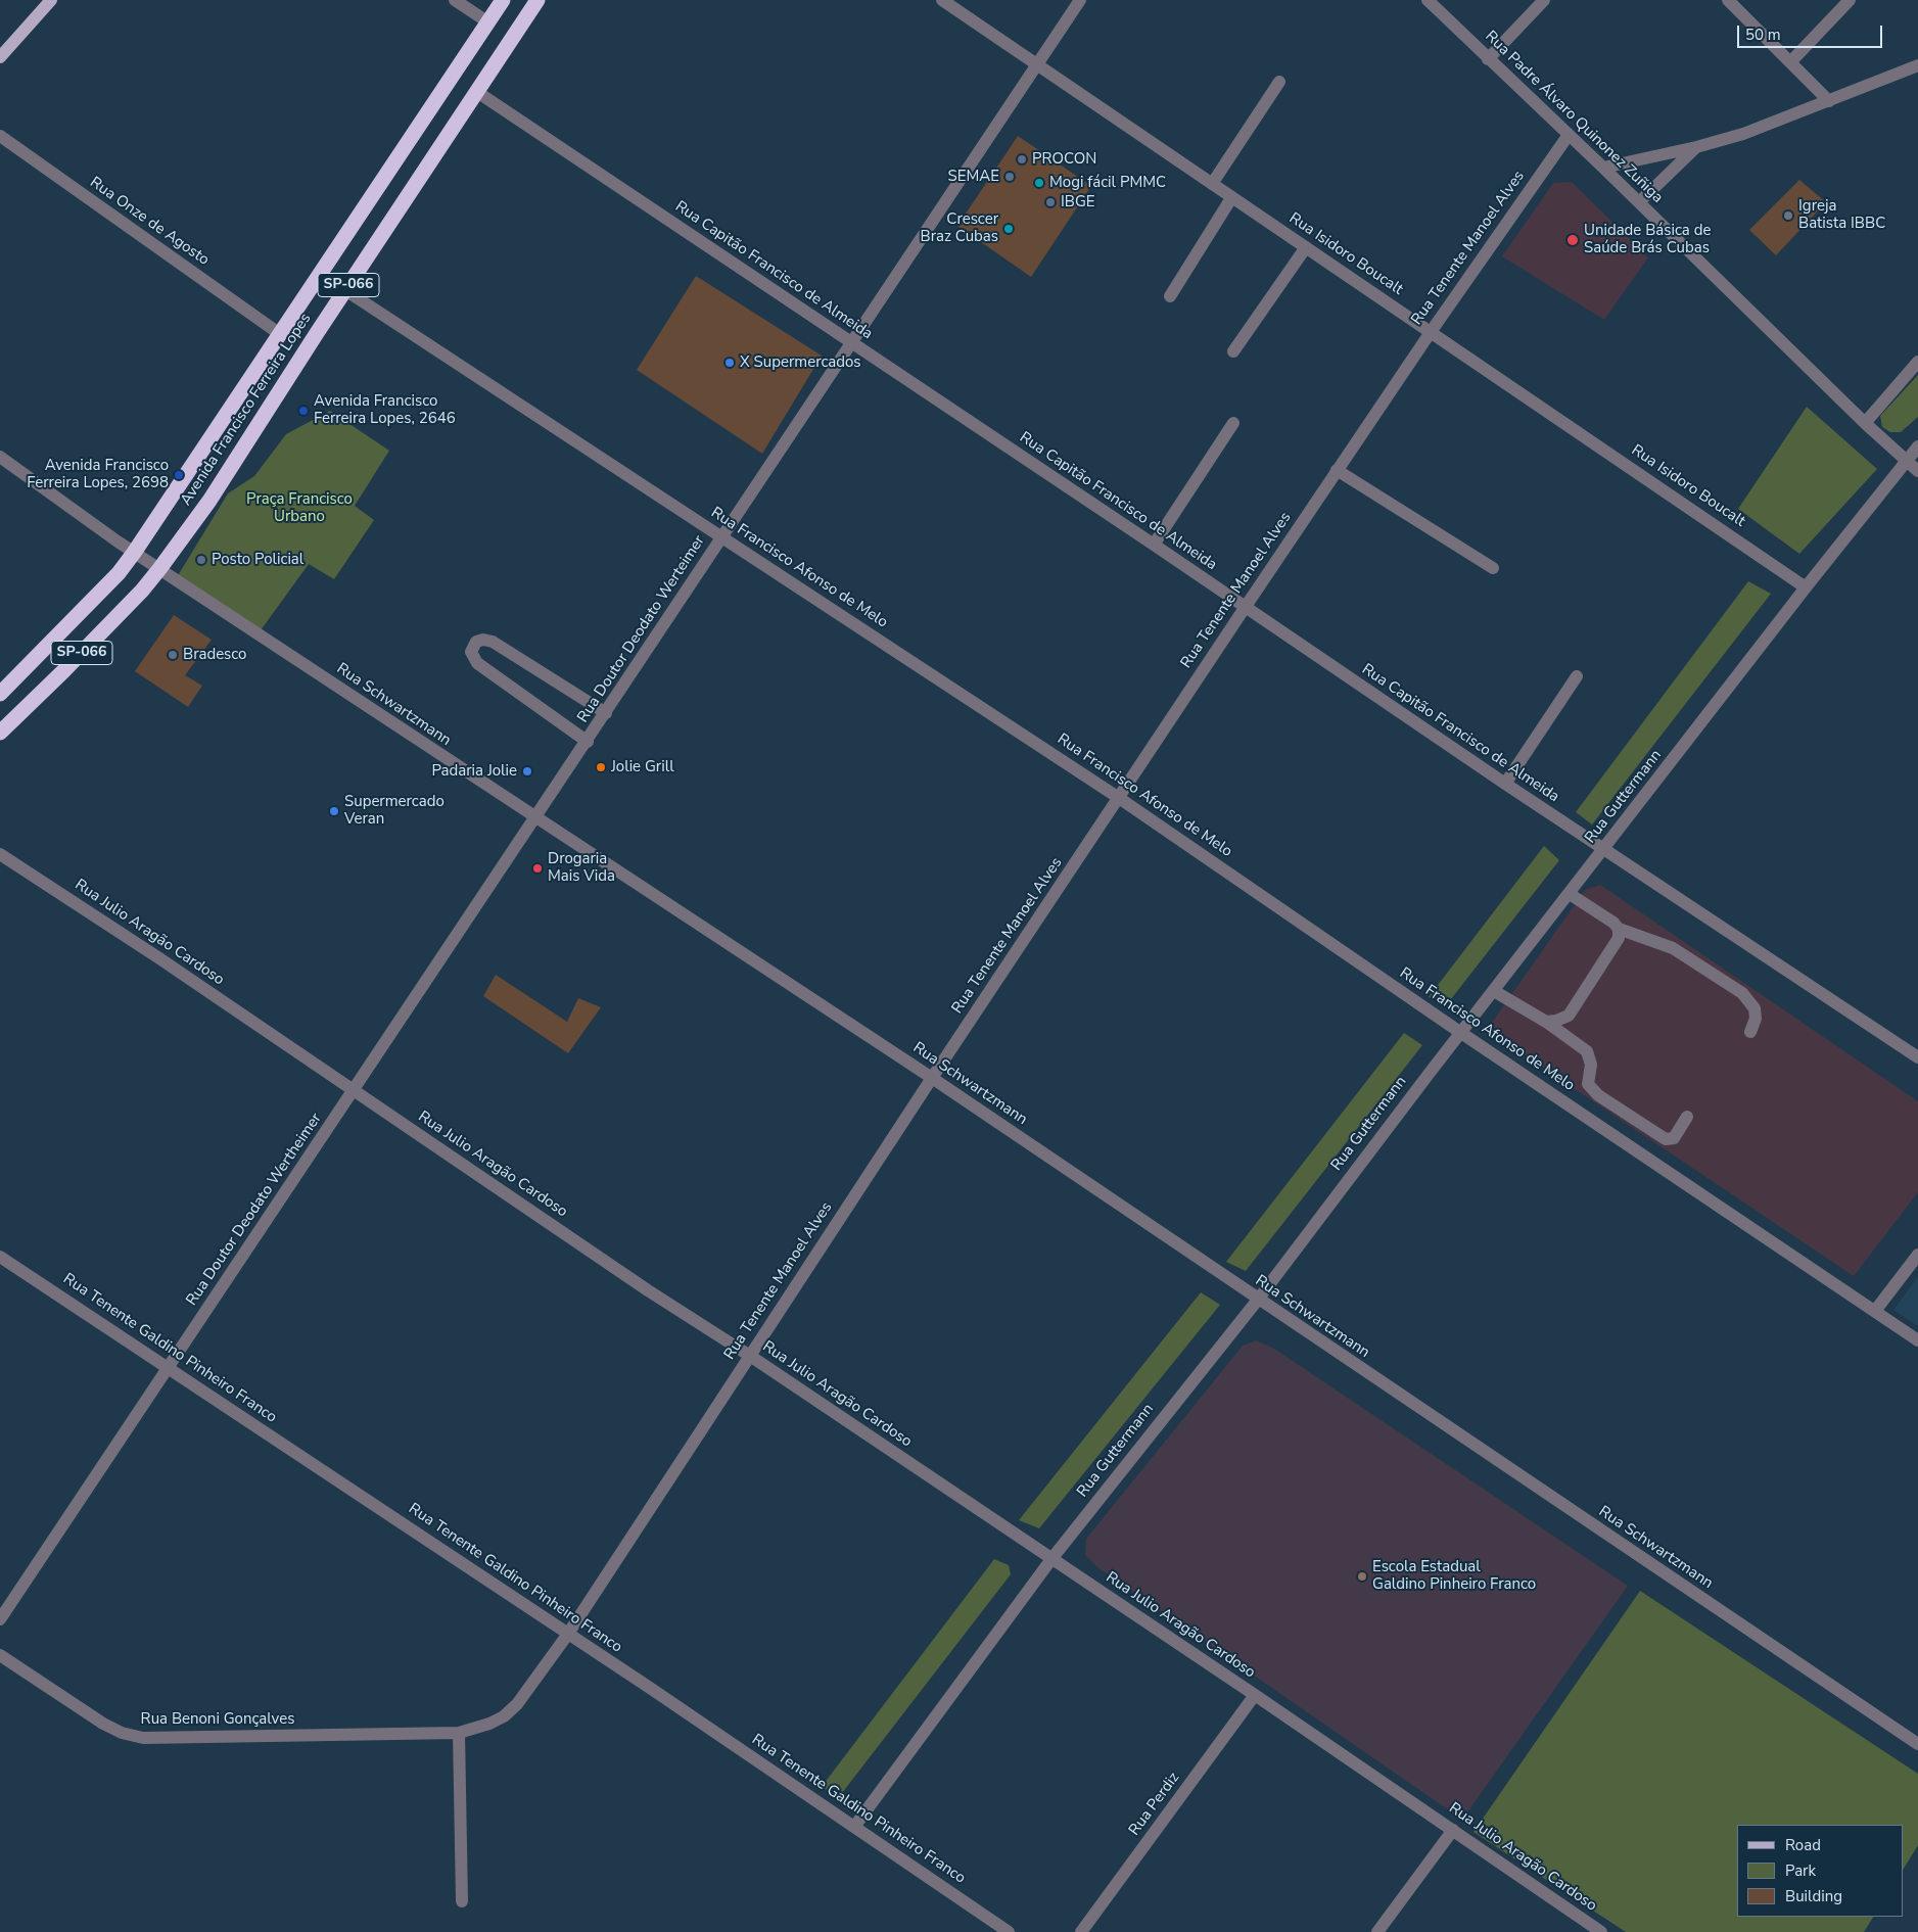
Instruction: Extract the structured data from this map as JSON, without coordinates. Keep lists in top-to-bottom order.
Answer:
{
  "streets": {
    "highway": ["SP-066", "Avenida Francisco Ferreira Lopes"],
    "street": [
      "Rua Padre Álvaro Quinonez Zuñiga",
      "Rua Onze de Agosto",
      "Rua Tenente Manoel Alves",
      "Rua Isidoro Boucalt",
      "Rua Capitão Francisco de Almeida",
      "Rua Francisco Afonso de Melo",
      "Rua Doutor Deodato Werteimer",
      "Rua Schwartzmann",
      "Rua Guttermann",
      "Rua Julio Aragão Cardoso",
      "Rua Doutor Deodato Wertheimer",
      "Rua Tenente Galdino Pinheiro Franco",
      "Rua Benoni Gonçalves",
      "Rua Perdiz"
    ]
  },
  "crossings": [
    ["Rua Padre Álvaro Quinonez Zuñiga", "Rua Tenente Manoel Alves"],
    ["Rua Padre Álvaro Quinonez Zuñiga", "Rua Guttermann"],
    ["Rua Onze de Agosto", "Avenida Francisco Ferreira Lopes"],
    ["Rua Tenente Manoel Alves", "Rua Isidoro Boucalt"],
    ["Rua Tenente Manoel Alves", "Rua Capitão Francisco de Almeida"],
    ["Rua Tenente Manoel Alves", "Rua Francisco Afonso de Melo"],
    ["Rua Tenente Manoel Alves", "Rua Schwartzmann"],
    ["Rua Tenente Manoel Alves", "Rua Julio Aragão Cardoso"],
    ["Rua Tenente Manoel Alves", "Rua Tenente Galdino Pinheiro Franco"],
    ["Rua Tenente Manoel Alves", "Rua Benoni Gonçalves"],
    ["Rua Isidoro Boucalt", "Rua Doutor Deodato Werteimer"],
    ["Rua Isidoro Boucalt", "Rua Guttermann"],
    ["Rua Capitão Francisco de Almeida", "Avenida Francisco Ferreira Lopes"],
    ["Rua Capitão Francisco de Almeida", "Rua Doutor Deodato Werteimer"],
    ["Rua Capitão Francisco de Almeida", "Rua Guttermann"],
    ["Avenida Francisco Ferreira Lopes", "Rua Francisco Afonso de Melo"],
    ["Avenida Francisco Ferreira Lopes", "Rua Schwartzmann"],
    ["Rua Francisco Afonso de Melo", "Rua Doutor Deodato Werteimer"],
    ["Rua Francisco Afonso de Melo", "Rua Guttermann"],
    ["Rua Doutor Deodato Werteimer", "Rua Schwartzmann"],
    ["Rua Doutor Deodato Werteimer", "Rua Doutor Deodato Wertheimer"],
    ["Rua Schwartzmann", "Rua Guttermann"],
    ["Rua Schwartzmann", "Rua Doutor Deodato Wertheimer"],
    ["Rua Guttermann", "Rua Julio Aragão Cardoso"],
    ["Rua Guttermann", "Rua Tenente Galdino Pinheiro Franco"],
    ["Rua Julio Aragão Cardoso", "Rua Doutor Deodato Wertheimer"],
    ["Rua Julio Aragão Cardoso", "Rua Perdiz"],
    ["Rua Doutor Deodato Wertheimer", "Rua Tenente Galdino Pinheiro Franco"]
  ],
  "parks": ["Praça Francisco Urbano"],
  "places": [
    "PROCON",
    "SEMAE",
    "Mogi fácil PMMC",
    "IBGE",
    "Igreja Batista IBBC",
    "Crescer Braz Cubas",
    "Unidade Básica de Saúde Brás Cubas",
    "X Supermercados",
    "Avenida Francisco Ferreira Lopes, 2646",
    "Avenida Francisco Ferreira Lopes, 2698",
    "Posto Policial",
    "Bradesco",
    "Jolie Grill",
    "Padaria Jolie",
    "Supermercado Veran",
    "Drogaria Mais Vida",
    "Escola Estadual Galdino Pinheiro Franco"
  ],
  "legend": ["Road", "Park", "Building"],
  "scale_bar": "50 m"
}
